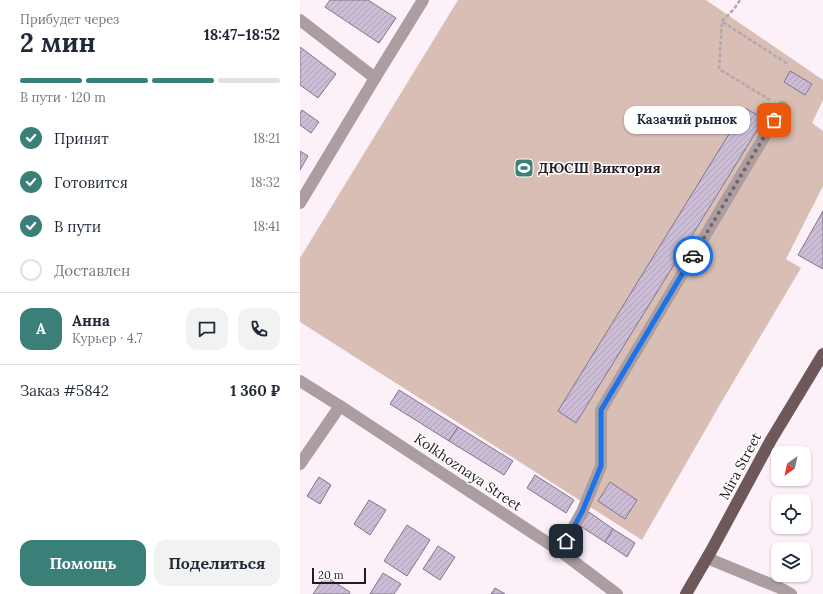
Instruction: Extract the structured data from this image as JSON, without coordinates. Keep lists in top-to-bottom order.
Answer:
{
  "streets": {
    "main road": ["Mira Street"],
    "street": ["Kolkhoznaya Street"]
  },
  "places": {
    "other": ["Казачий рынок"],
    "sports": ["ДЮСШ Виктория"]
  },
  "scale_bar": "20 m",
  "north": "bottom left",
  "page": {
    "heading": ["2 мин", "Прибудет через", "18:47–18:52"],
    "panel": [
      "Анна",
      "Курьер · 4.7",
      "Заказ #5842",
      "1 360 ₽"
    ],
    "bar": "В пути · 120 m",
    "bubble": "Казачий рынок",
    "list": [
      ["Принят", "18:21"],
      ["Готовится", "18:32"],
      ["В пути", "18:41"],
      "Доставлен"
    ],
    "round": "А",
    "buttons": ["Помощь", "Поделиться"],
    "scale": "20 m"
  }
}
